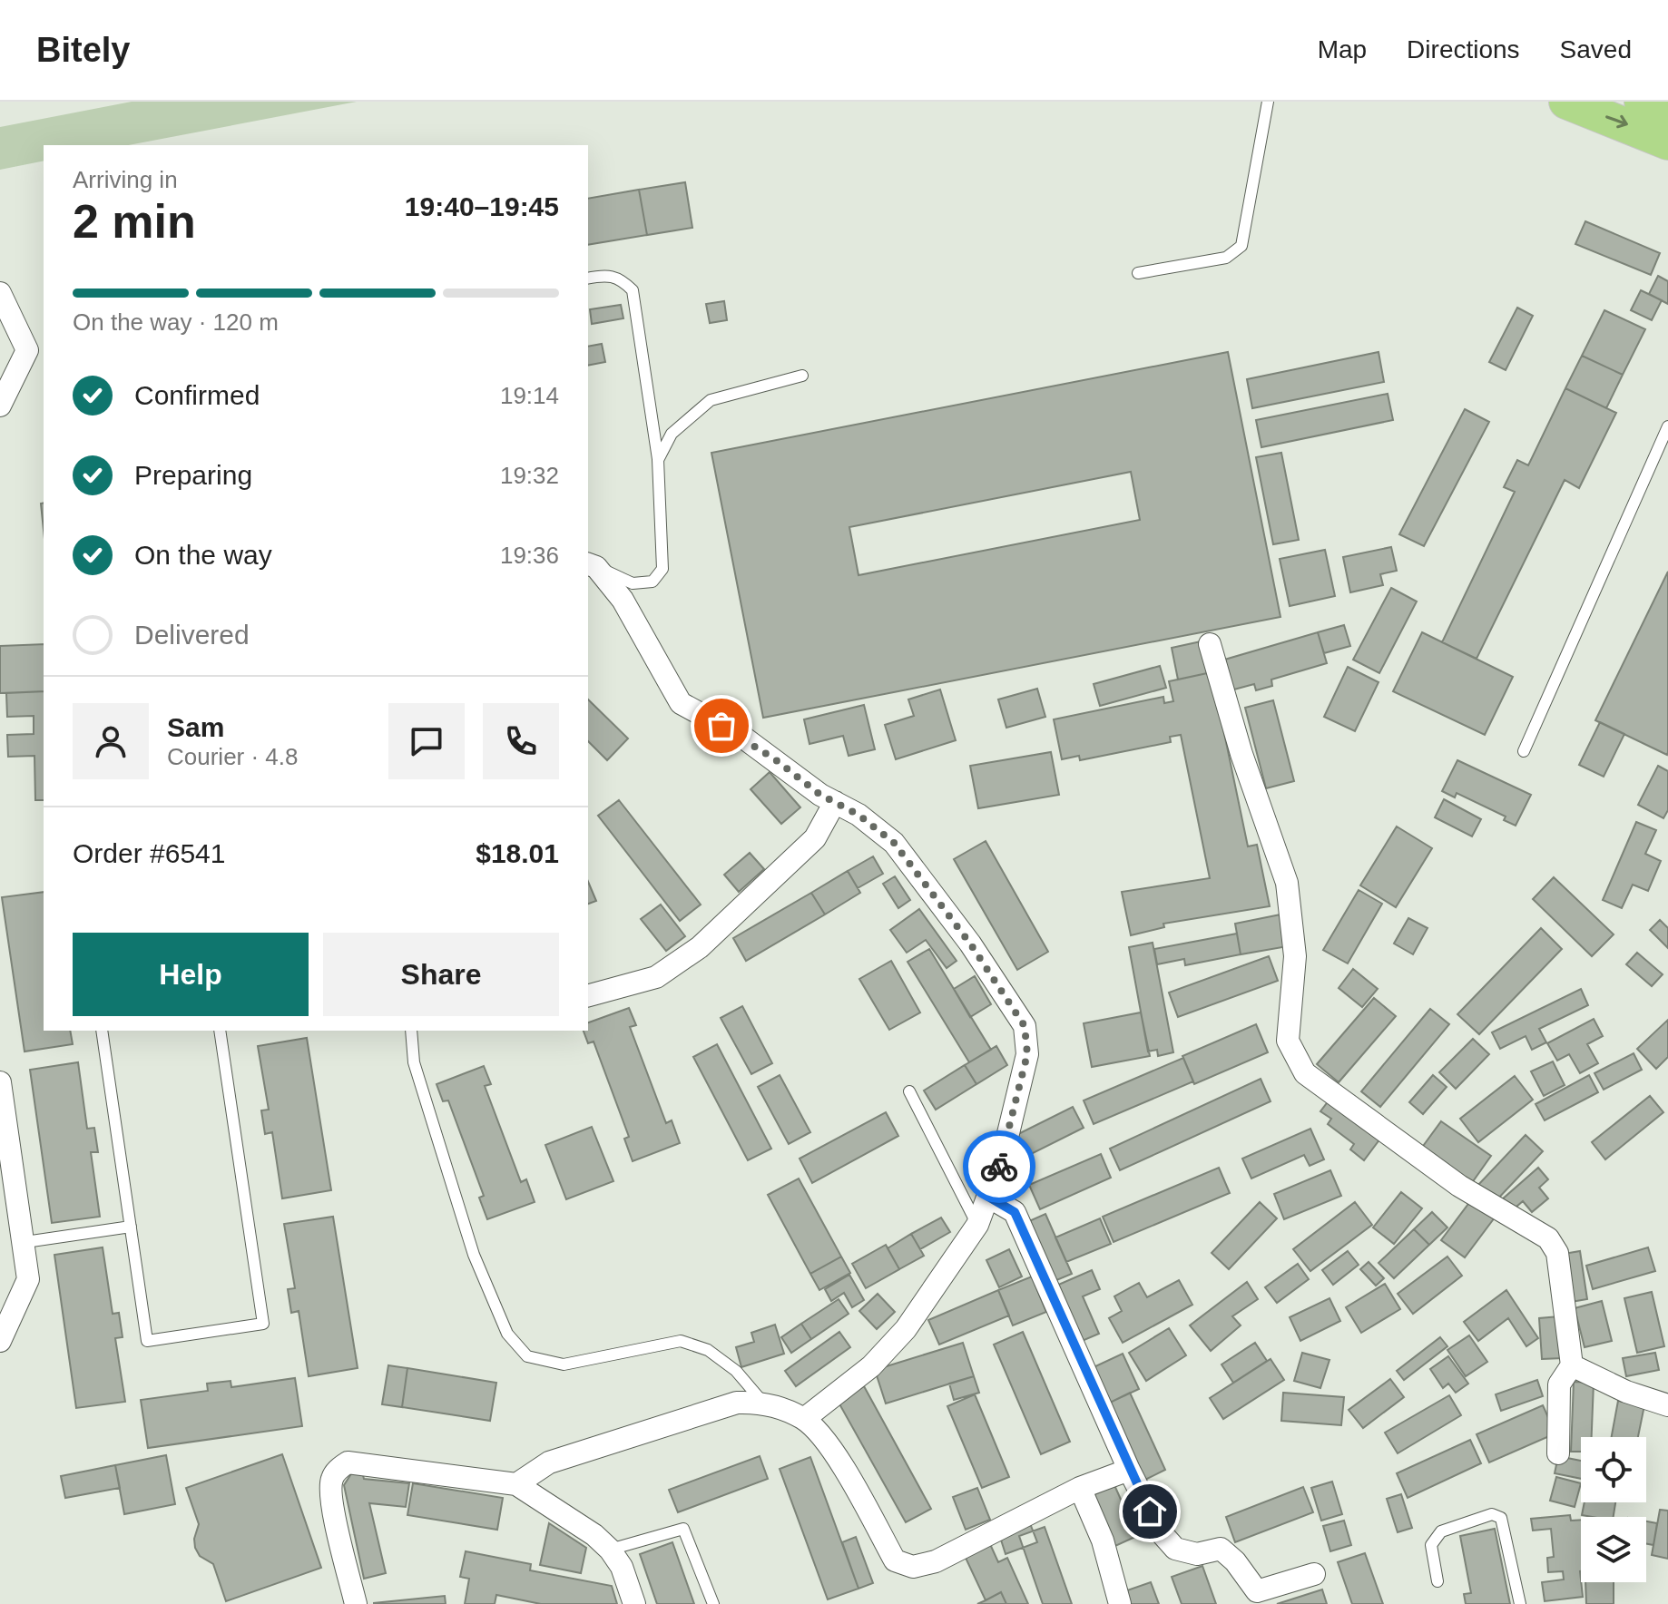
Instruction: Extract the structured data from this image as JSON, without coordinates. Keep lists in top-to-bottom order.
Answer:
{
  "page": {
    "header": "Bitely",
    "nav": ["Map", "Directions", "Saved"],
    "heading": ["2 min", "Arriving in", "19:40–19:45"],
    "panel": [
      "Sam",
      "Courier · 4.8",
      "Order #6541",
      "$18.01"
    ],
    "bar": "On the way · 120 m",
    "list": [
      ["Confirmed", "19:14"],
      ["Preparing", "19:32"],
      ["On the way", "19:36"],
      "Delivered"
    ],
    "buttons": ["Help", "Share"]
  }
}
